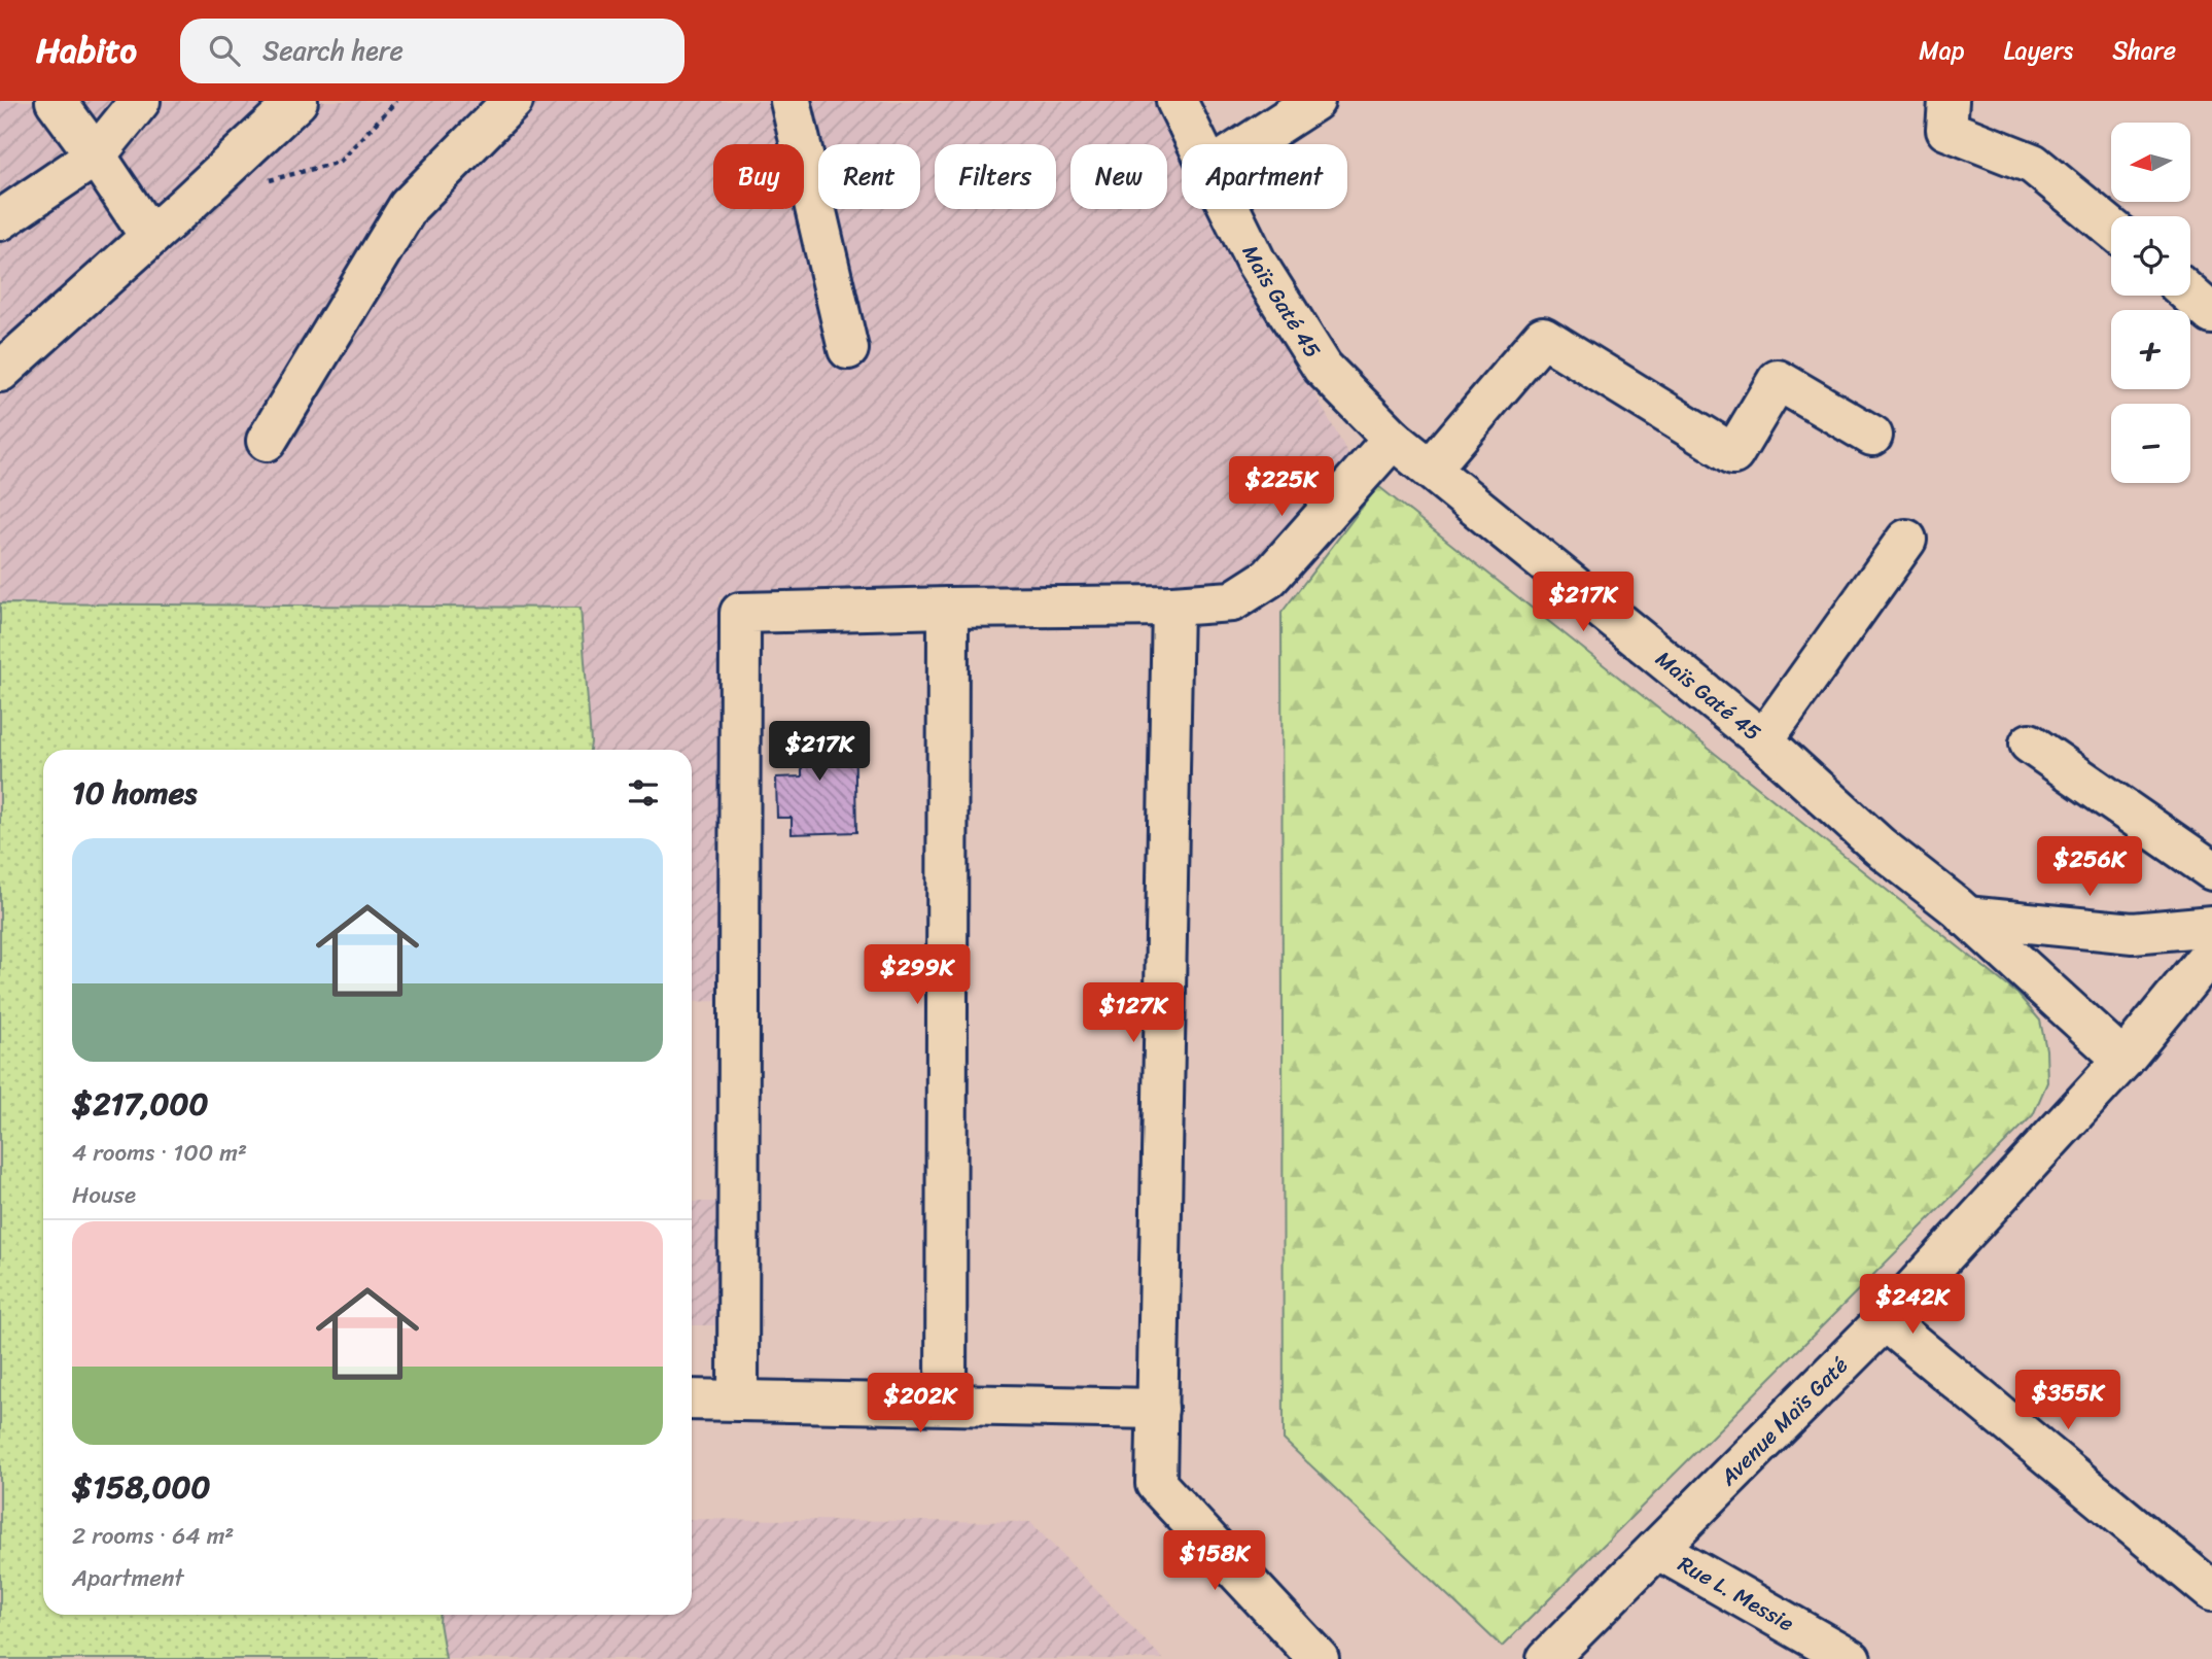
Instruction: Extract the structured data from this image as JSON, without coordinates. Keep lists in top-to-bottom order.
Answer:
{
  "streets": {
    "street": ["Maïs Gaté 45", "Avenue Maïs Gaté", "Rue L. Messie"]
  },
  "crossings": [
    ["Maïs Gaté 45", "Avenue Maïs Gaté"],
    ["Avenue Maïs Gaté", "Rue L. Messie"]
  ],
  "north": "left",
  "page": {
    "header": "Habito",
    "search": "Search here",
    "nav": ["Map", "Layers", "Share"],
    "map_buttons": ["+", "−"],
    "chip": [
      "Buy",
      "Rent",
      "Filters",
      "New",
      "Apartment"
    ],
    "price": [
      "$225K",
      "$217K",
      "$217K",
      "$256K",
      "$299K",
      "$127K",
      "$242K",
      "$355K",
      "$202K",
      "$158K"
    ],
    "heading": "10 homes",
    "list": [
      {
        "name": "$217,000",
        "note": "4 rooms · 100 m² · House"
      },
      {
        "name": "$158,000",
        "note": "2 rooms · 64 m² · Apartment"
      }
    ]
  }
}
